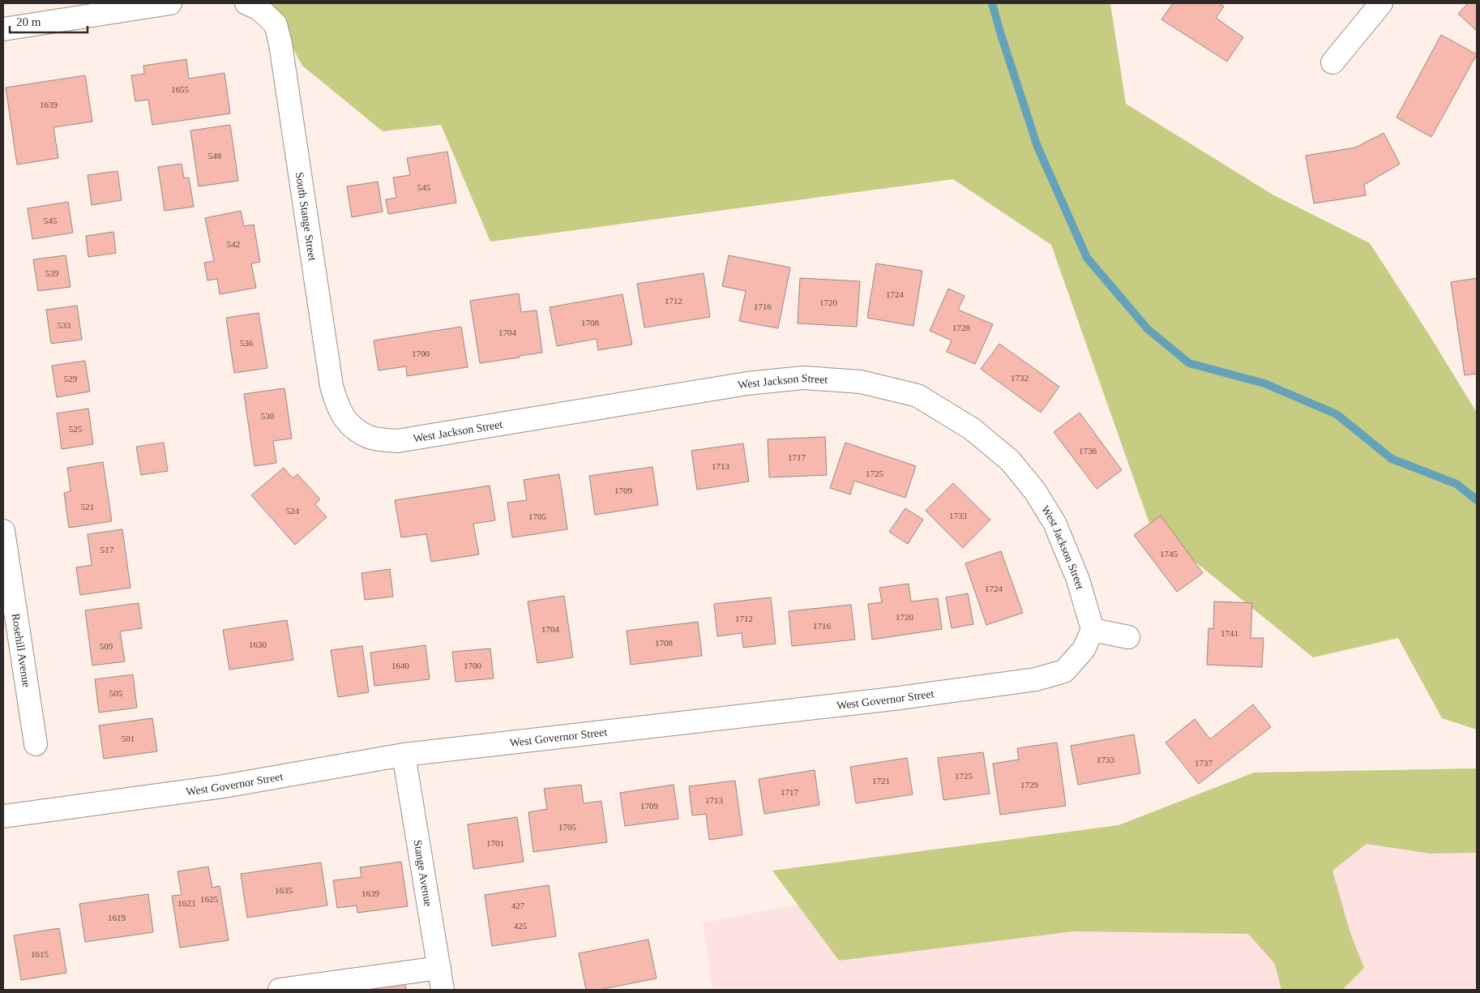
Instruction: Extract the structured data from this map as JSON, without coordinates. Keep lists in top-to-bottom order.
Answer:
{
  "streets": {
    "street": [
      "South Stange Street",
      "West Jackson Street",
      "Rosehill Avenue",
      "West Governor Street",
      "Stange Avenue"
    ]
  },
  "crossings": [
    ["South Stange Street", "West Jackson Street"],
    ["West Jackson Street", "West Governor Street"],
    ["West Governor Street", "Stange Avenue"]
  ],
  "house_numbers": [
    "1655",
    "1639",
    "548",
    "545",
    "545",
    "542",
    "539",
    "1724",
    "1712",
    "1720",
    "1716",
    "1708",
    "533",
    "1728",
    "1704",
    "536",
    "1700",
    "1732",
    "529",
    "530",
    "525",
    "1736",
    "1717",
    "1713",
    "1725",
    "1709",
    "521",
    "524",
    "1733",
    "1705",
    "517",
    "1745",
    "1724",
    "1720",
    "1712",
    "1716",
    "1704",
    "1741",
    "1708",
    "1630",
    "509",
    "1640",
    "1700",
    "505",
    "501",
    "1733",
    "1737",
    "1725",
    "1721",
    "1729",
    "1717",
    "1713",
    "1709",
    "1705",
    "1701",
    "1635",
    "1639",
    "1625",
    "1623",
    "427",
    "1619",
    "425",
    "1615"
  ],
  "scale_bar": "20 m"
}
